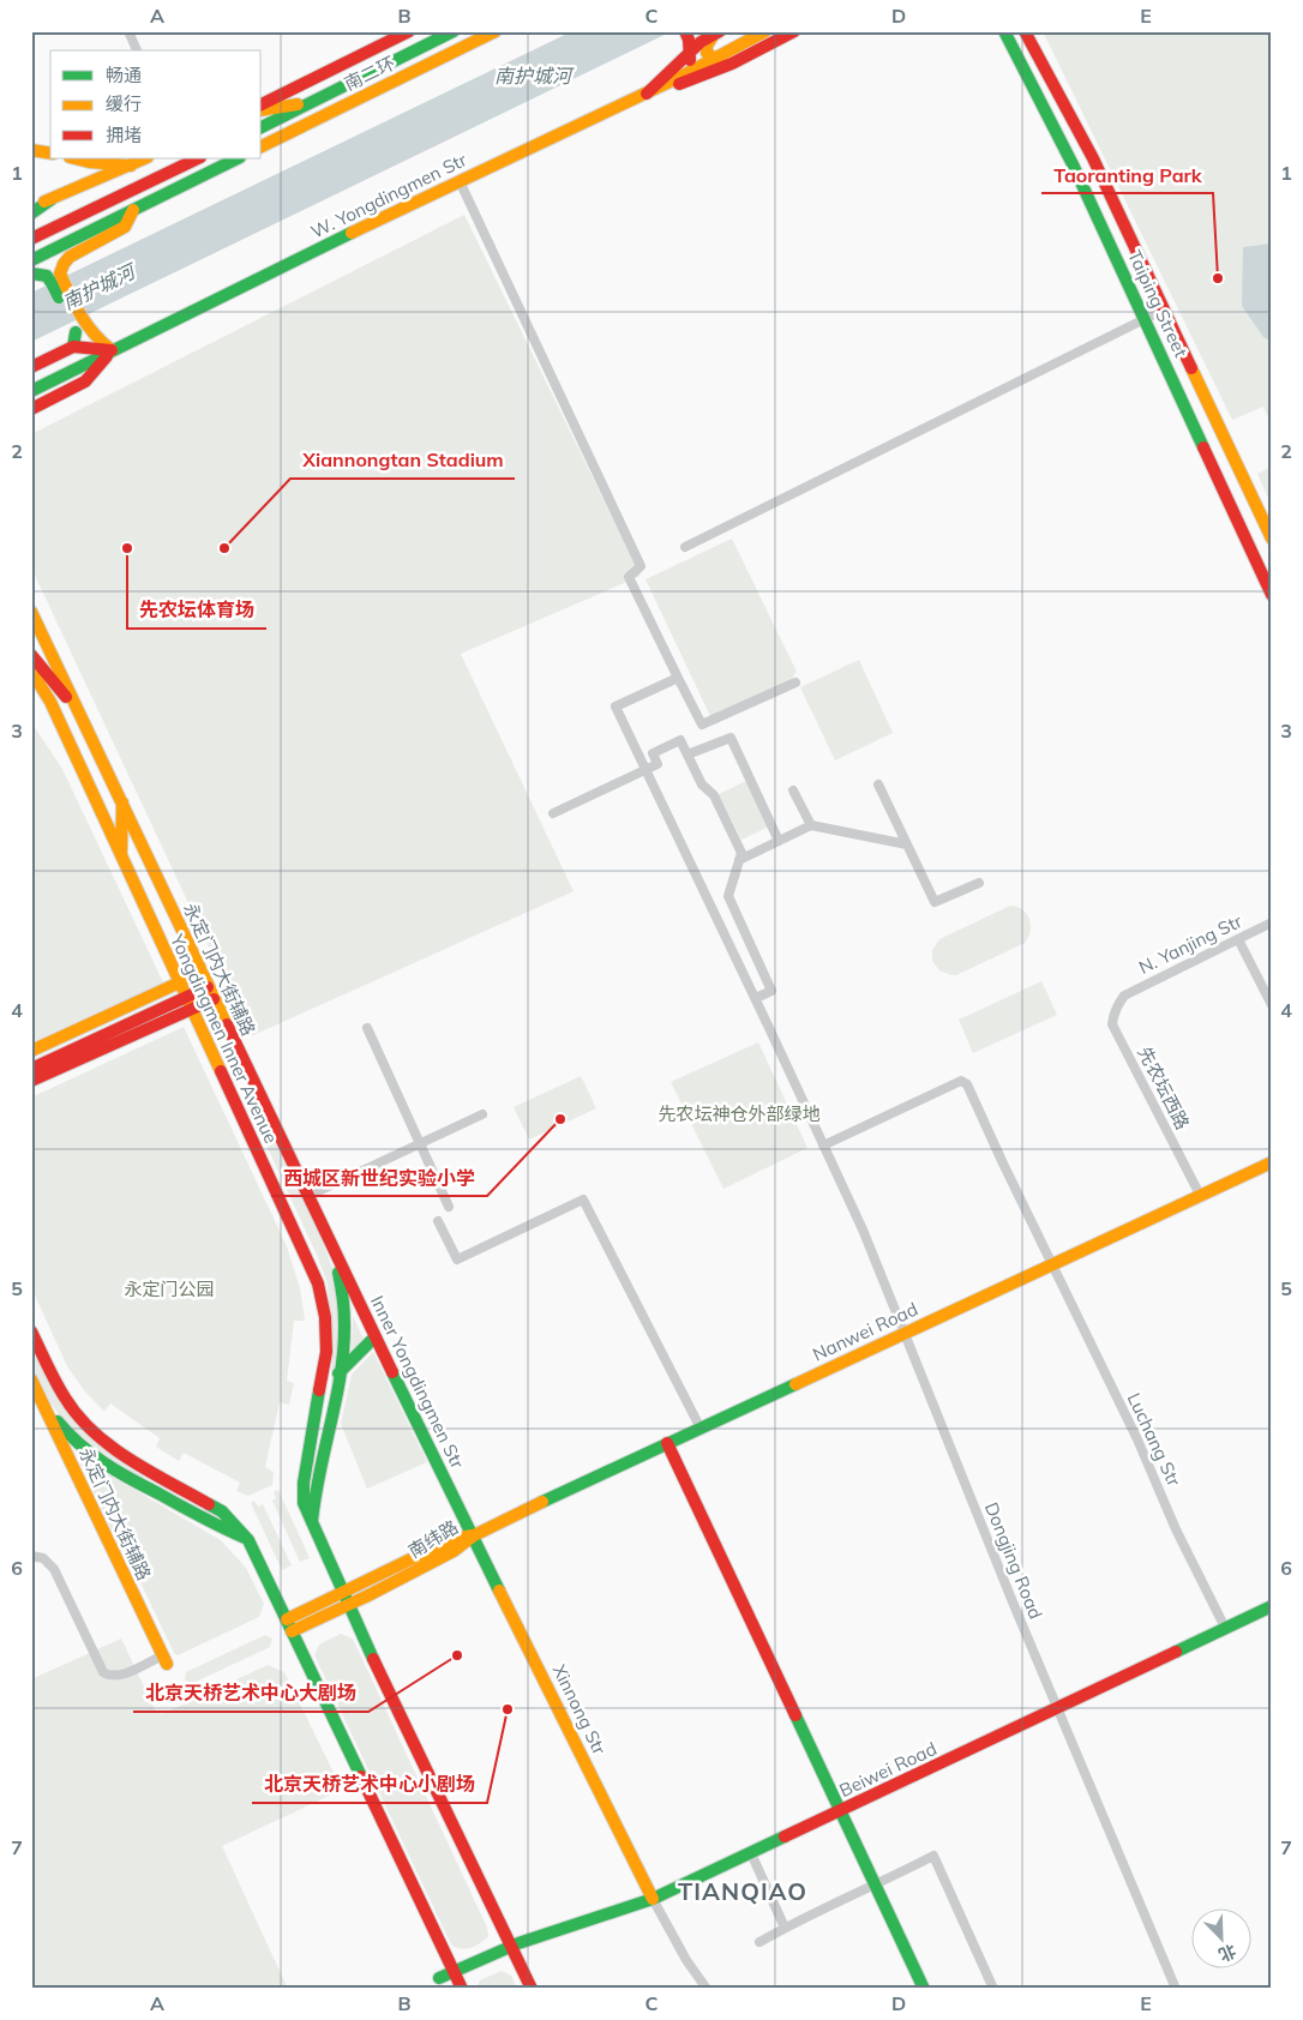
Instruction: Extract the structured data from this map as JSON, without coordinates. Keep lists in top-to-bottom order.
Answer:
{
  "streets": {
    "main road": [
      "南二环",
      "W. Yongdingmen Str",
      "Taiping Street",
      "永定门内大街辅路",
      "Yongdingmen Inner Avenue",
      "Nanwei Road",
      "Inner Yongdingmen Str",
      "南纬路",
      "Xinnong Str",
      "Beiwei Road"
    ],
    "street": [
      "N. Yanjing Str",
      "先农坛西路",
      "Luchang Str",
      "Dongjing Road"
    ]
  },
  "crossings": [
    ["N. Yanjing Str", "先农坛西路"],
    ["永定门内大街辅路", "Inner Yongdingmen Str"],
    ["Yongdingmen Inner Avenue", "南纬路"],
    ["Yongdingmen Inner Avenue", "Beiwei Road"],
    ["先农坛西路", "Nanwei Road"],
    ["Nanwei Road", "Inner Yongdingmen Str"],
    ["Nanwei Road", "Luchang Str"],
    ["Nanwei Road", "南纬路"],
    ["Nanwei Road", "Dongjing Road"],
    ["Nanwei Road", "Xinnong Str"],
    ["Inner Yongdingmen Str", "南纬路"],
    ["Inner Yongdingmen Str", "Xinnong Str"],
    ["Luchang Str", "Dongjing Road"],
    ["Luchang Str", "Beiwei Road"],
    ["南纬路", "Xinnong Str"],
    ["Dongjing Road", "Beiwei Road"],
    ["Xinnong Str", "Beiwei Road"]
  ],
  "districts": ["TIANQIAO"],
  "water": ["南护城河"],
  "parks": ["先农坛神仓外部绿地", "永定门公园"],
  "places": [
    "Taoranting Park",
    "先农坛体育场",
    "Xiannongtan Stadium",
    "西城区新世纪实验小学",
    "北京天桥艺术中心大剧场",
    "北京天桥艺术中心小剧场"
  ],
  "legend": ["畅通", "缓行", "拥堵"],
  "north": "bottom right",
  "grid": {
    "columns": [
      "A",
      "B",
      "C",
      "D",
      "E"
    ],
    "rows": [
      "1",
      "2",
      "3",
      "4",
      "5",
      "6",
      "7"
    ]
  }
}
